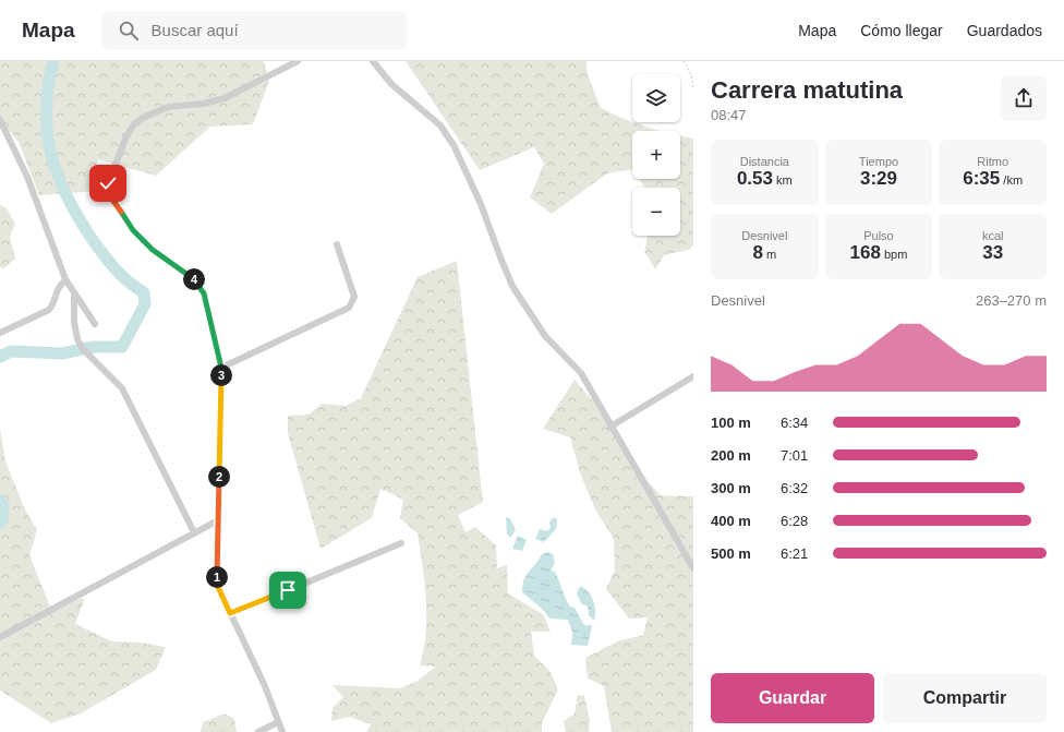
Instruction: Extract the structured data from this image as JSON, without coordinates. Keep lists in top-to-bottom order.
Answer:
{
  "page": {
    "header": "Mapa",
    "search": "Buscar aquí",
    "nav": ["Mapa", "Cómo llegar", "Guardados"],
    "heading": ["Carrera matutina", "08:47"],
    "map_buttons": ["+", "−"],
    "stats": [
      ["Distancia", "0.53 km"],
      ["Tiempo", "3:29"],
      ["Ritmo", "6:35 /km"],
      ["Desnivel", "8 m"],
      ["Pulso", "168 bpm"],
      ["kcal", "33"]
    ],
    "pins": [
      "4",
      "3",
      "2",
      "1"
    ],
    "chart": ["Desnivel", "263–270 m"],
    "list": [
      {
        "name": "100 m",
        "note": "6:34"
      },
      {
        "name": "200 m",
        "note": "7:01"
      },
      {
        "name": "300 m",
        "note": "6:32"
      },
      {
        "name": "400 m",
        "note": "6:28"
      },
      {
        "name": "500 m",
        "note": "6:21"
      }
    ],
    "buttons": ["Guardar", "Compartir"]
  }
}
